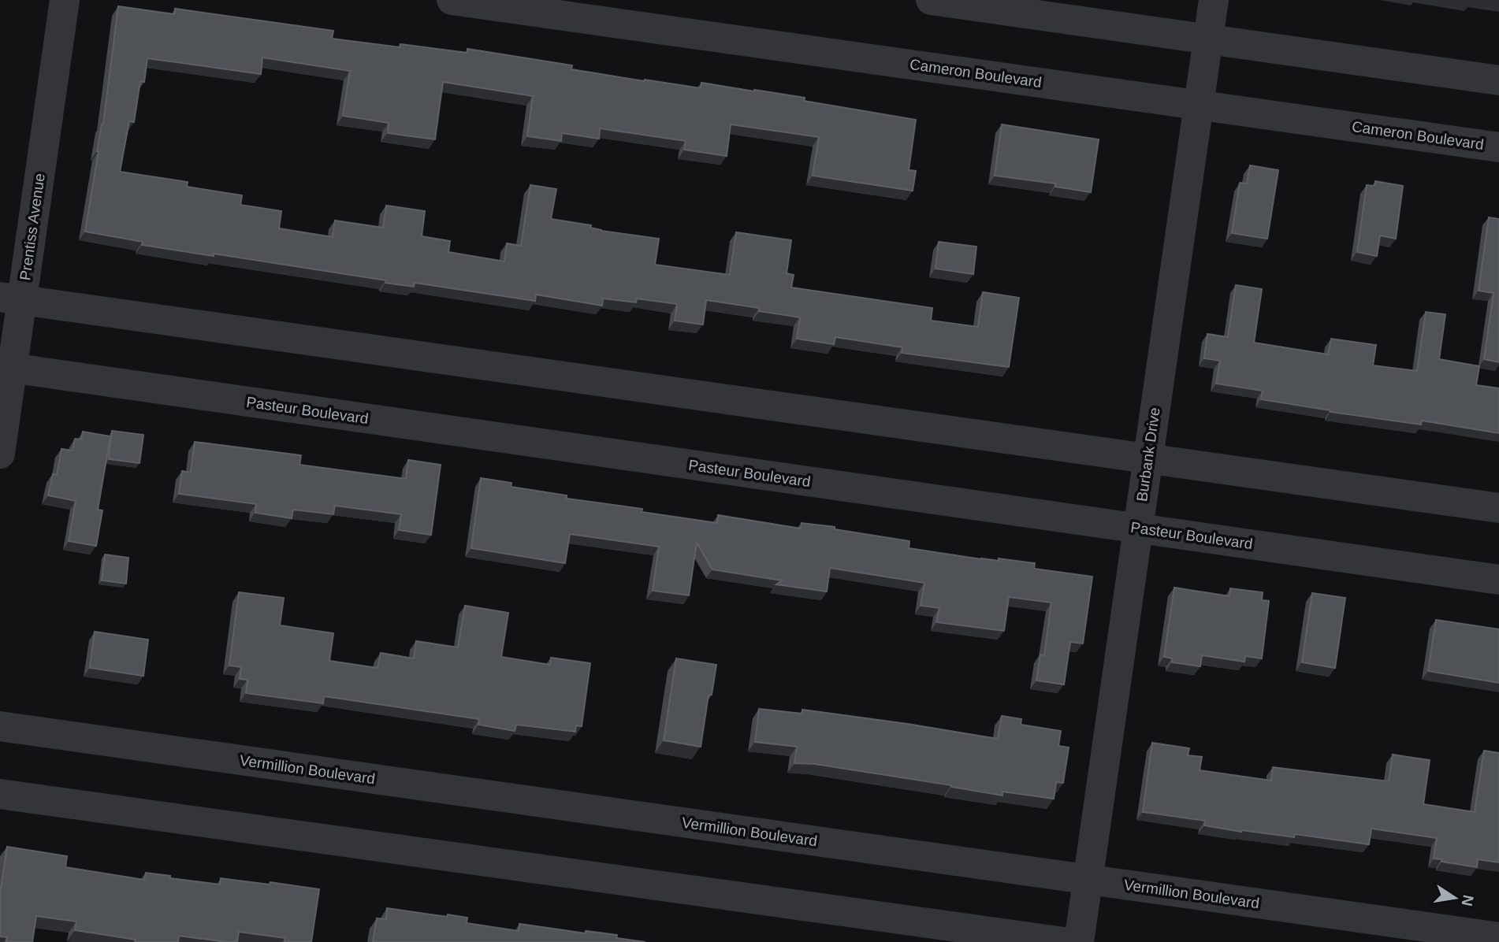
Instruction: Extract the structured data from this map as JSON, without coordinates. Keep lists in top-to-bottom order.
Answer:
{
  "streets": {
    "street": [
      "Cameron Boulevard",
      "Prentiss Avenue",
      "Pasteur Boulevard",
      "Burbank Drive",
      "Vermillion Boulevard"
    ]
  },
  "crossings": [
    ["Cameron Boulevard", "Burbank Drive"],
    ["Prentiss Avenue", "Pasteur Boulevard"],
    ["Pasteur Boulevard", "Burbank Drive"],
    ["Burbank Drive", "Vermillion Boulevard"]
  ],
  "north": "right"
}
